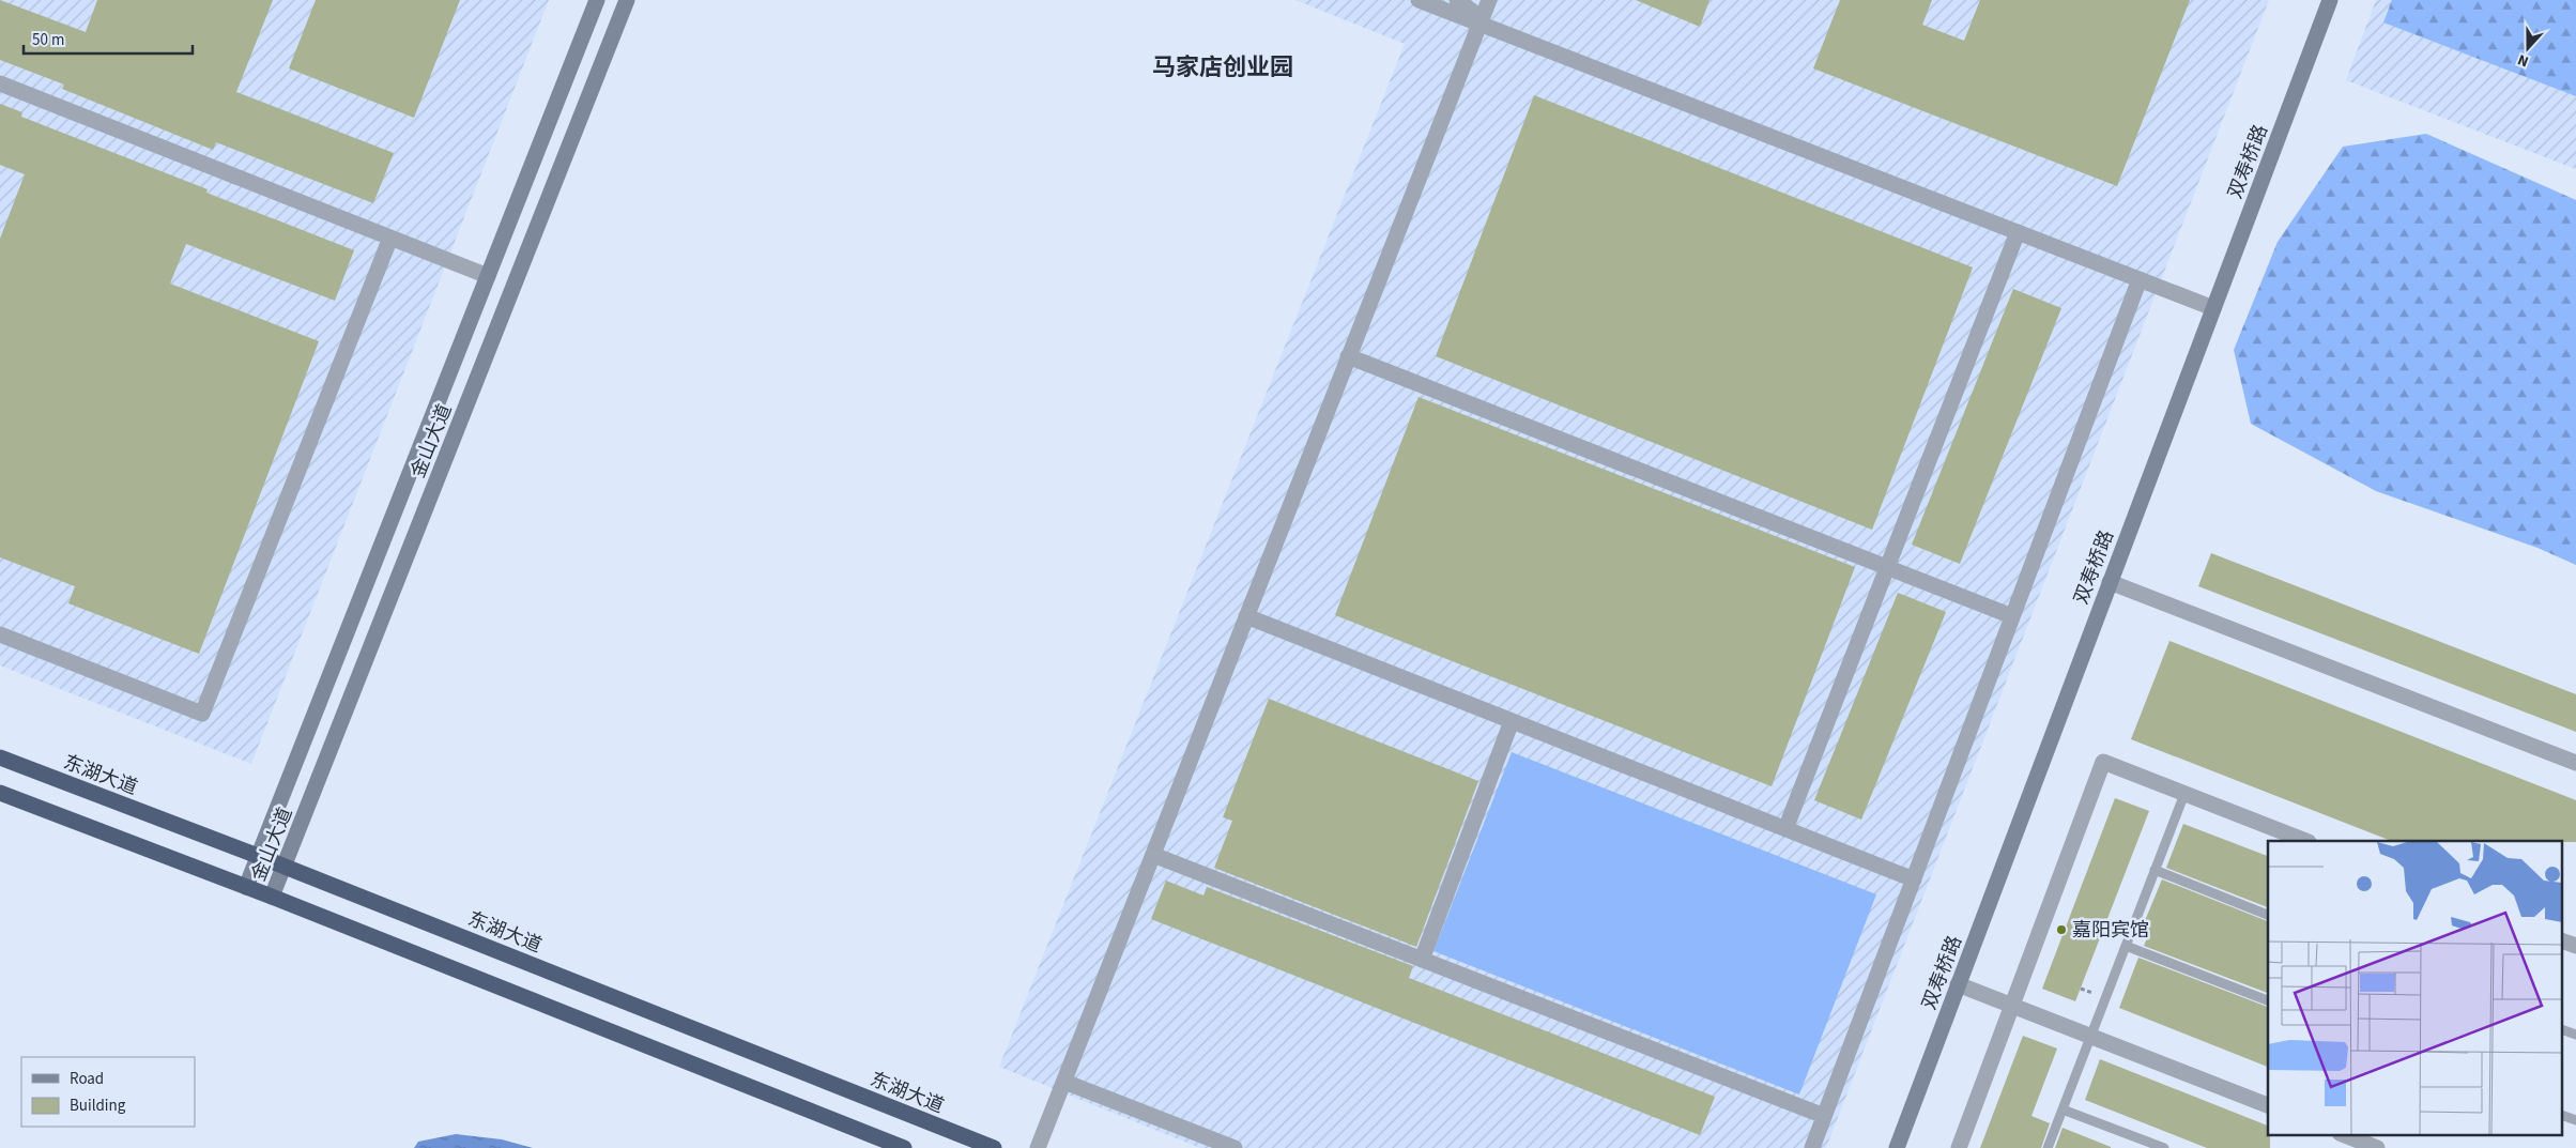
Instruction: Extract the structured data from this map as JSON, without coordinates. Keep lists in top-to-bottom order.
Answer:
{
  "streets": {
    "highway": ["东湖大道"],
    "street": ["双寿桥路", "金山大道"]
  },
  "crossings": [
    ["金山大道", "东湖大道"]
  ],
  "districts": ["马家店创业园"],
  "places": ["嘉阳宾馆"],
  "legend": ["Road", "Building"],
  "scale_bar": "50 m",
  "north": "bottom"
}
